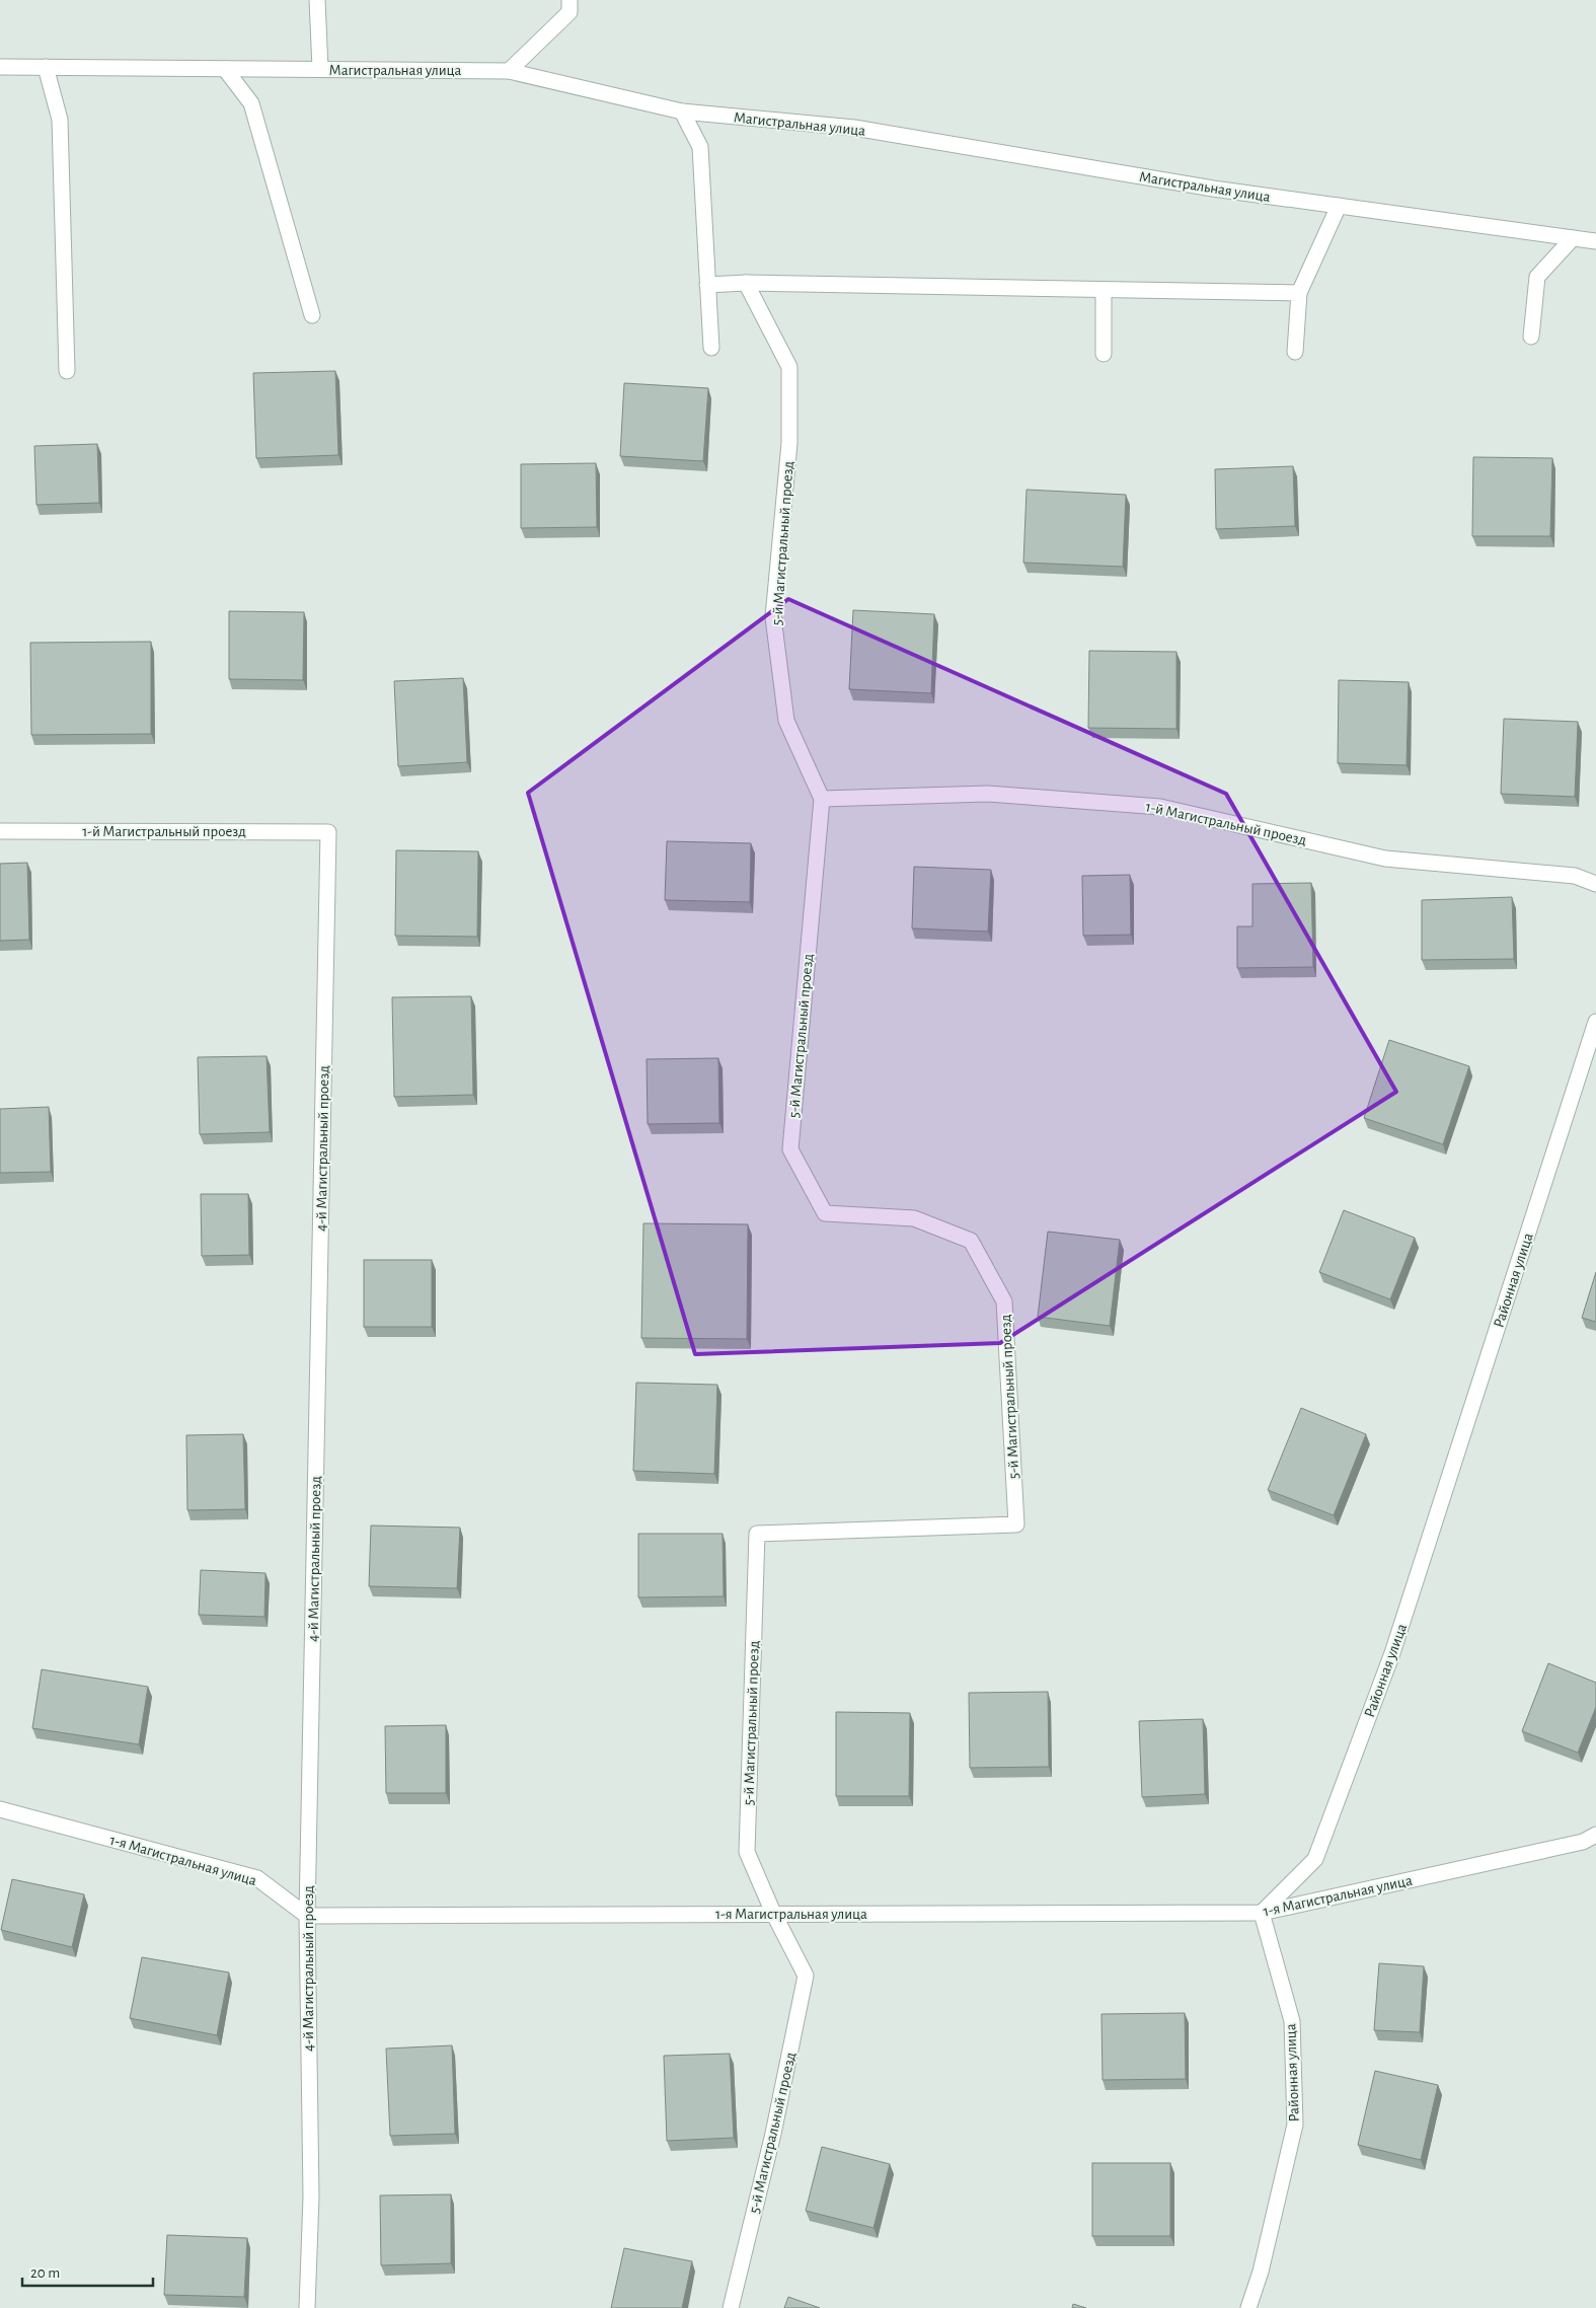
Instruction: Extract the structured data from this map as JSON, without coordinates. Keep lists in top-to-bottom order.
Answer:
{
  "streets": {
    "street": [
      "Магистральная улица",
      "5-й Магистральный проезд",
      "1-й Магистральный проезд",
      "4-й Магистральный проезд",
      "Районная улица",
      "1-я Магистральная улица"
    ]
  },
  "crossings": [
    ["5-й Магистральный проезд", "1-й Магистральный проезд"],
    ["5-й Магистральный проезд", "1-я Магистральная улица"],
    ["1-й Магистральный проезд", "4-й Магистральный проезд"],
    ["4-й Магистральный проезд", "1-я Магистральная улица"],
    ["Районная улица", "1-я Магистральная улица"]
  ],
  "scale_bar": "20 m"
}
